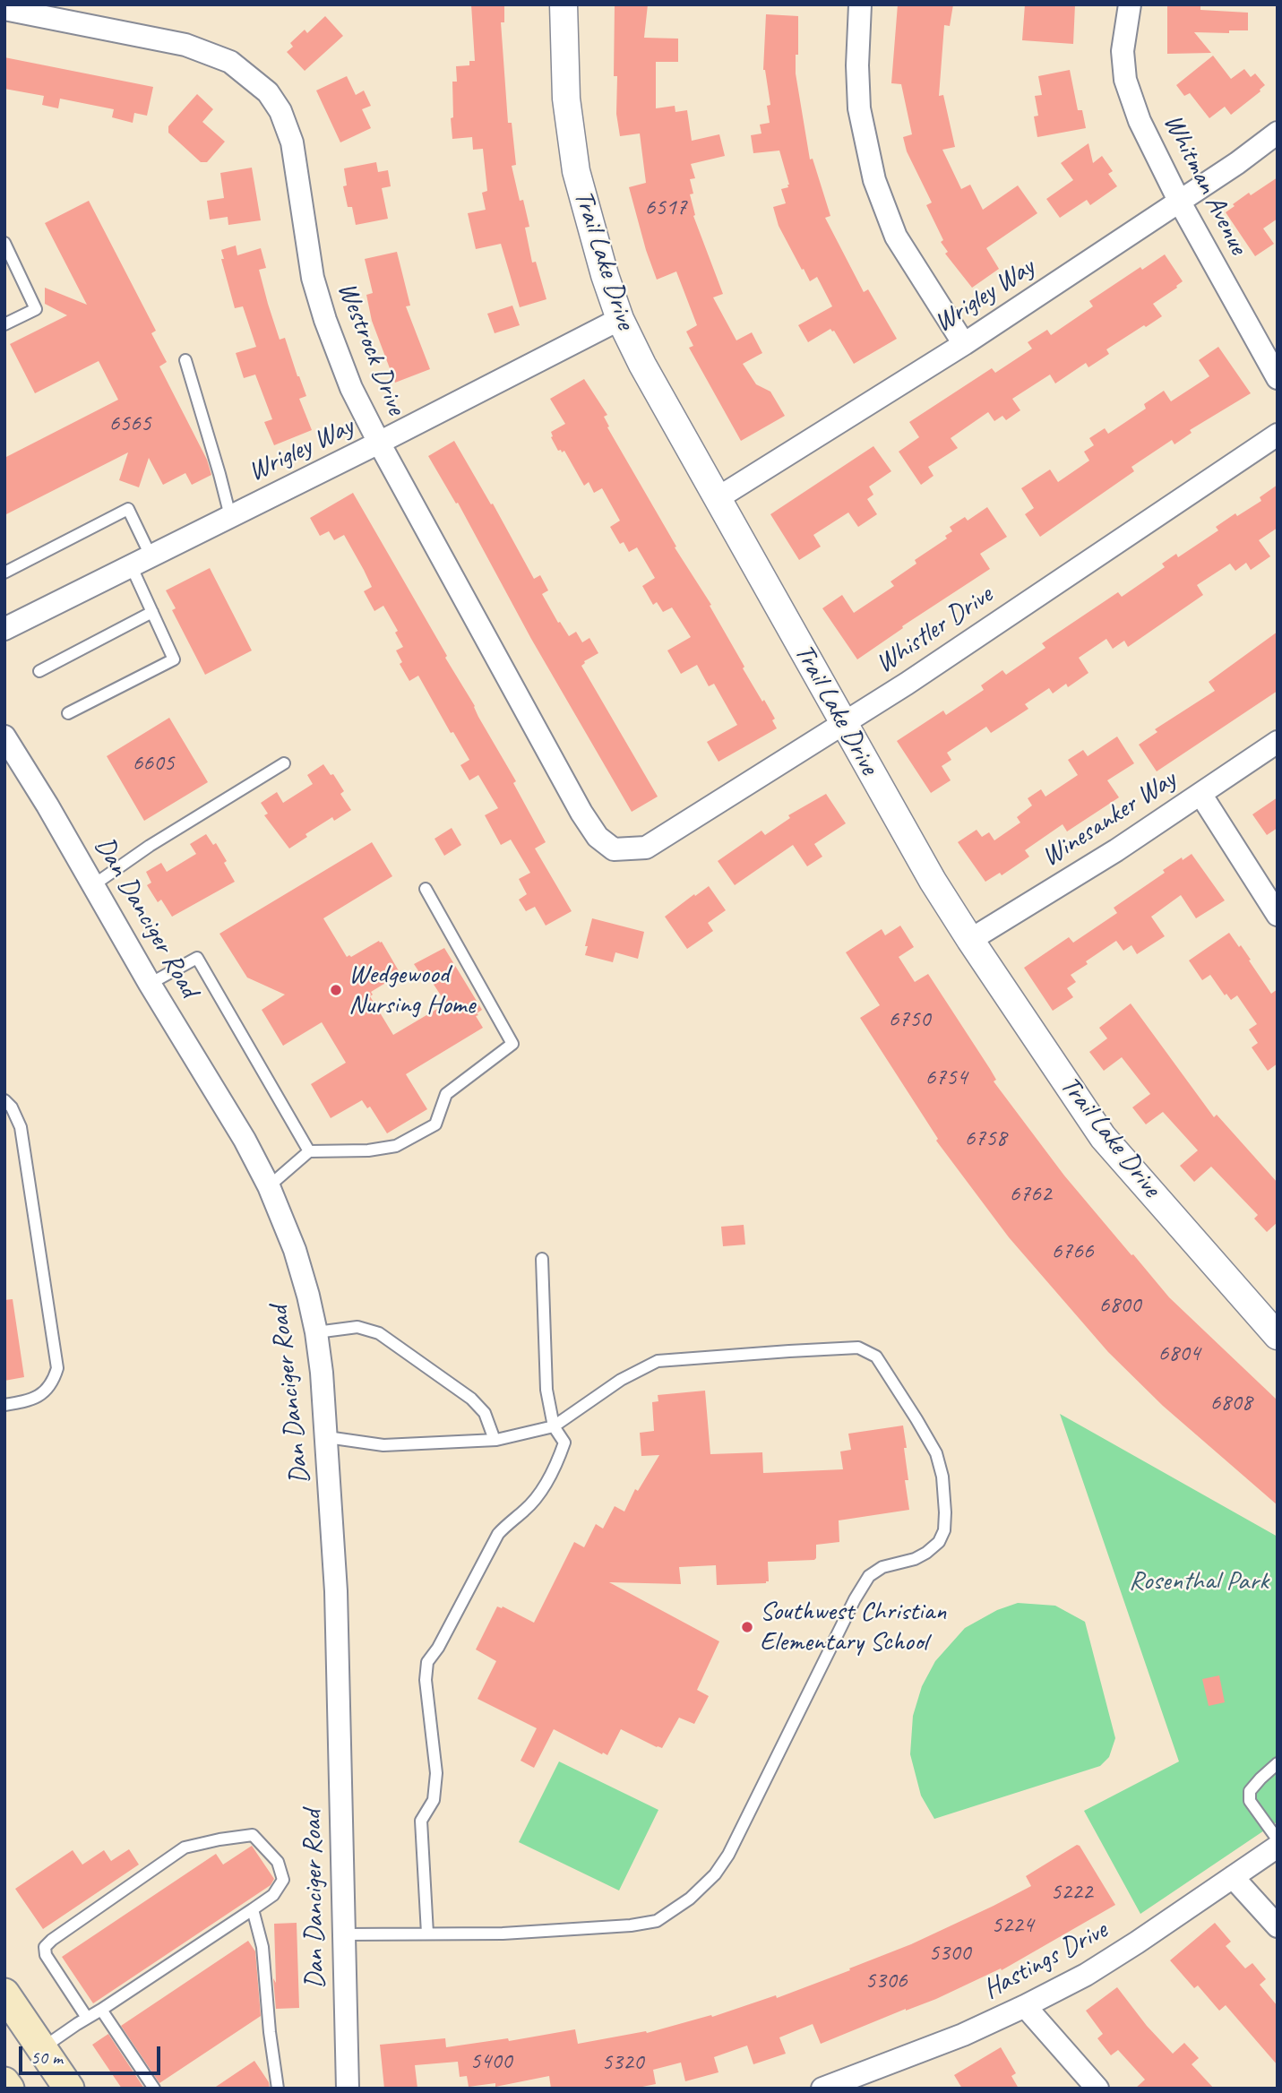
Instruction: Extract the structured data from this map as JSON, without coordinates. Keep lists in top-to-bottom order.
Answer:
{
  "streets": {
    "street": [
      "Whitman Avenue",
      "Trail Lake Drive",
      "Wrigley Way",
      "Westrock Drive",
      "Whistler Drive",
      "Winesanker Way",
      "Dan Danciger Road",
      "Hastings Drive"
    ]
  },
  "crossings": [
    ["Whitman Avenue", "Wrigley Way"],
    ["Trail Lake Drive", "Wrigley Way"],
    ["Trail Lake Drive", "Whistler Drive"],
    ["Trail Lake Drive", "Winesanker Way"],
    ["Wrigley Way", "Westrock Drive"],
    ["Westrock Drive", "Whistler Drive"]
  ],
  "parks": ["Rosenthal Park"],
  "places": ["Wedgewood Nursing Home", "Southwest Christian Elementary School"],
  "house_numbers": [
    "6517",
    "6565",
    "6605",
    "6750",
    "6754",
    "6758",
    "6762",
    "6766",
    "6800",
    "6804",
    "6808",
    "5222",
    "5224",
    "5300",
    "5306",
    "5400",
    "5320"
  ],
  "scale_bar": "50 m"
}
